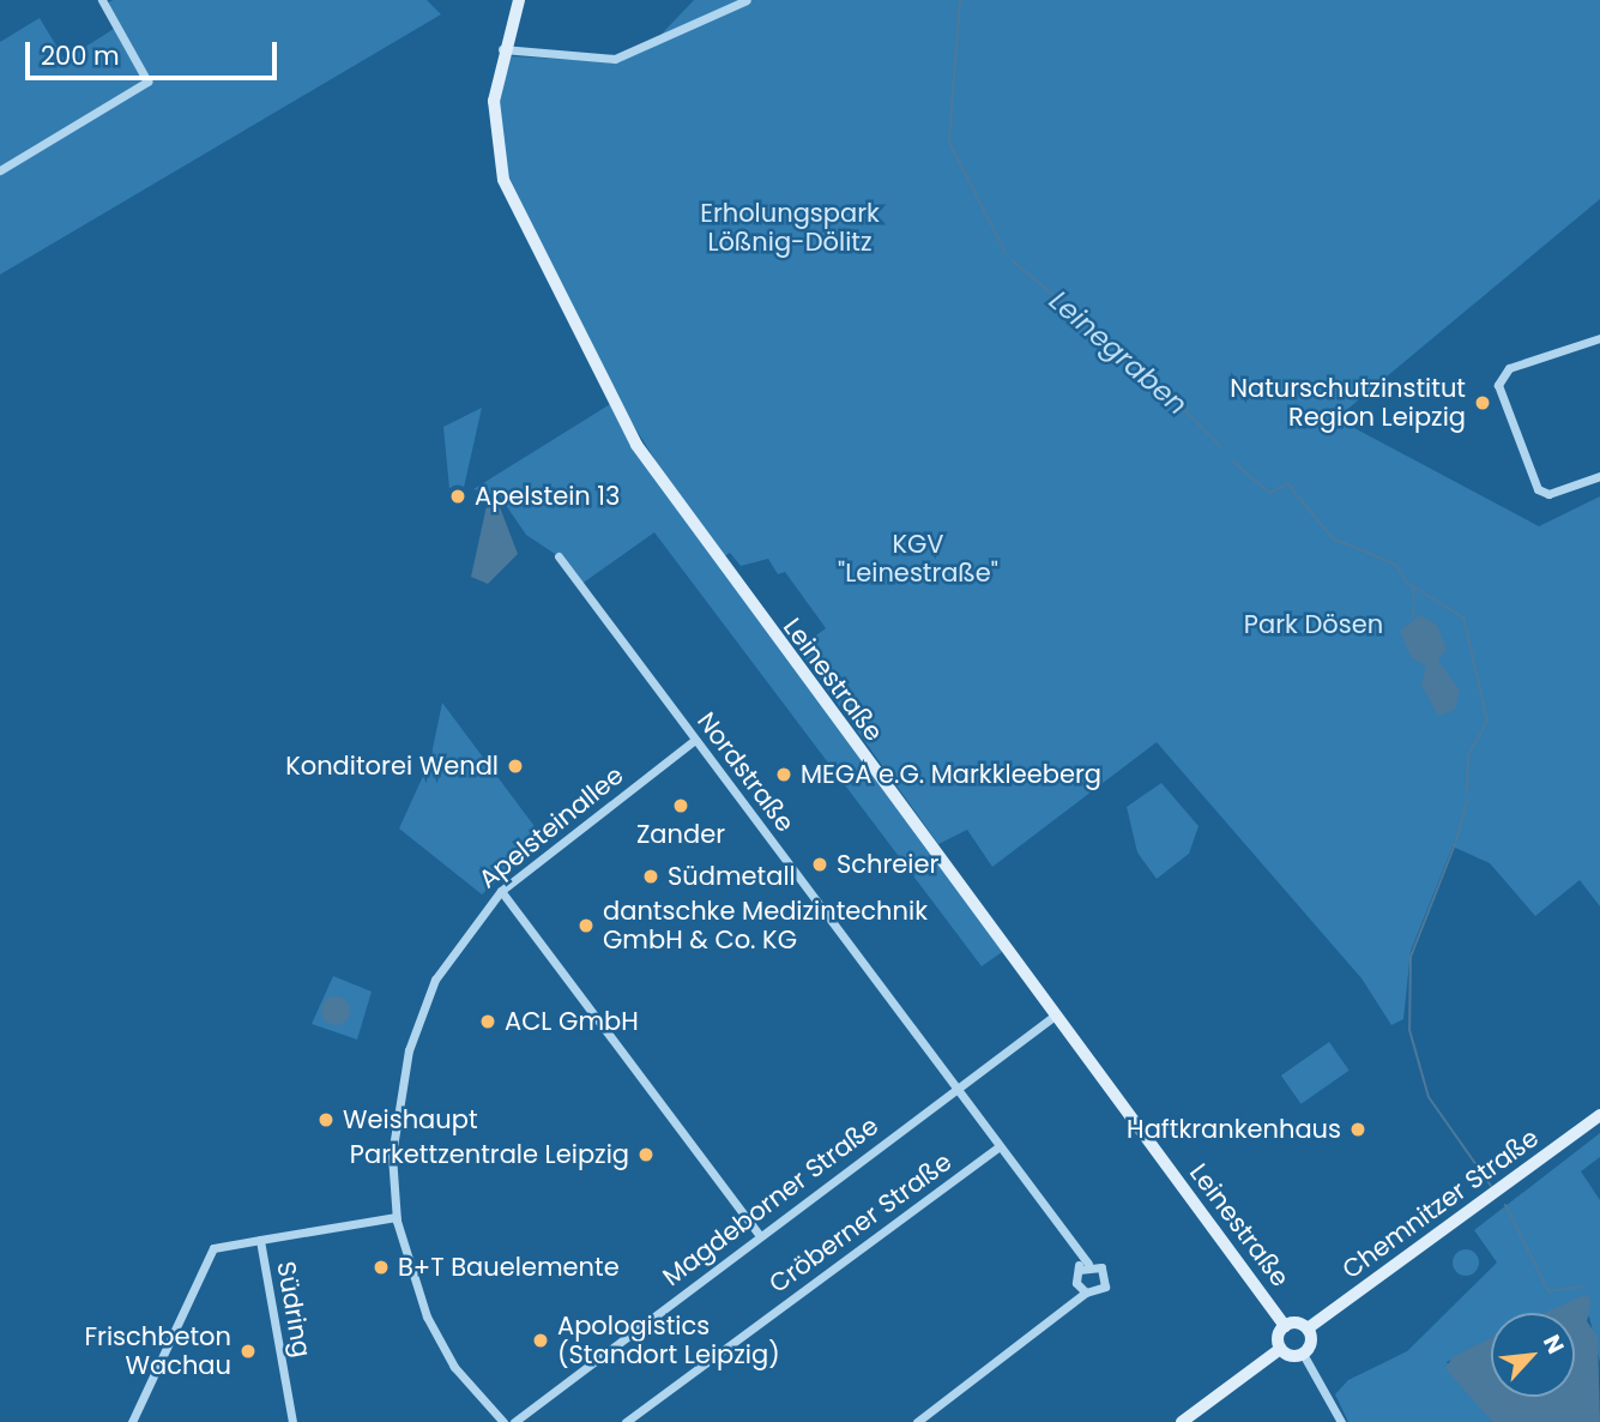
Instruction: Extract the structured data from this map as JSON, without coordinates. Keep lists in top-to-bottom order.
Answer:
{
  "streets": {
    "main road": ["Leinestraße", "Chemnitzer Straße"],
    "street": [
      "Nordstraße",
      "Apelsteinallee",
      "Magdeborner Straße",
      "Cröberner Straße",
      "Südring"
    ]
  },
  "crossings": [
    ["Leinestraße", "Magdeborner Straße"],
    ["Nordstraße", "Apelsteinallee"],
    ["Nordstraße", "Magdeborner Straße"],
    ["Nordstraße", "Cröberner Straße"],
    ["Apelsteinallee", "Südring"]
  ],
  "water": ["Leinegraben"],
  "parks": ["Erholungspark Lößnig-Dölitz", "KGV \"Leinestraße\"", "Park Dösen"],
  "places": [
    "Naturschutzinstitut Region Leipzig",
    "Apelstein 13",
    "Konditorei Wendl",
    "MEGA e.G. Markkleeberg",
    "Zander",
    "Schreier",
    "Südmetall",
    "dantschke Medizintechnik GmbH & Co. KG",
    "ACL GmbH",
    "Weishaupt",
    "Haftkrankenhaus",
    "Parkettzentrale Leipzig",
    "B+T Bauelemente",
    "Apologistics (Standort Leipzig)",
    "Frischbeton Wachau"
  ],
  "scale_bar": "200 m",
  "north": "top right"
}
